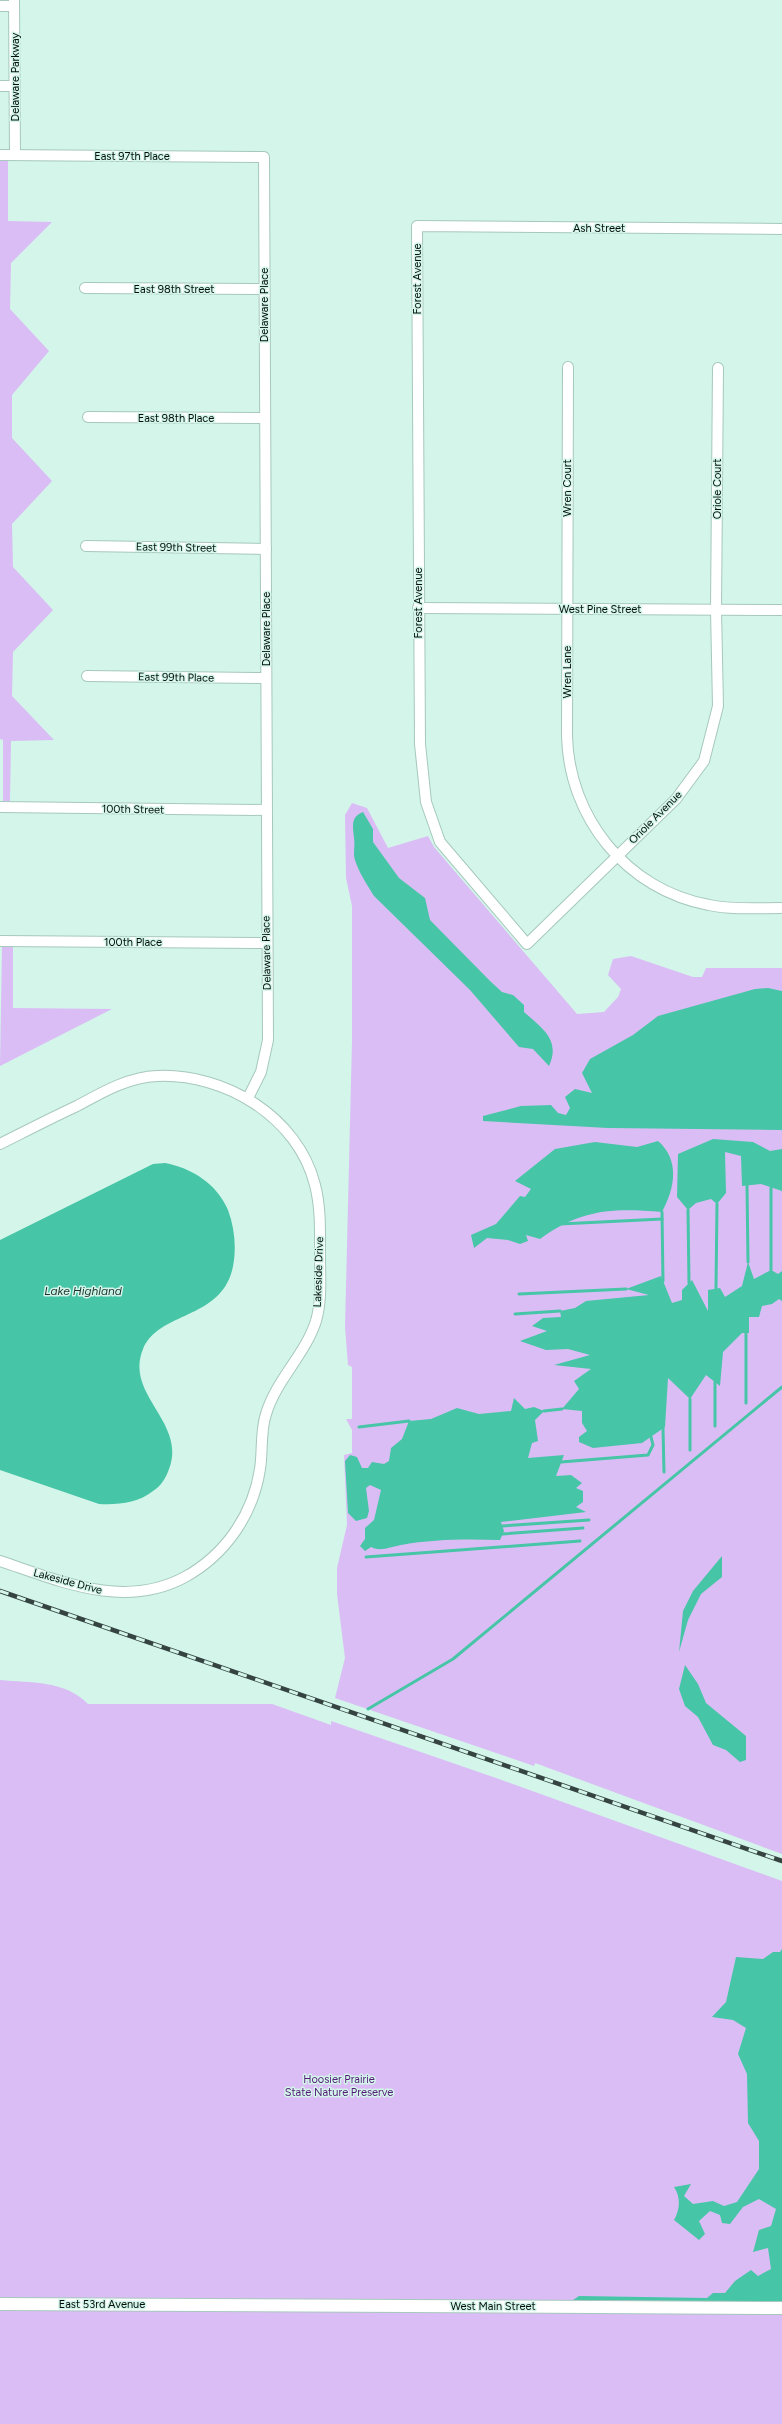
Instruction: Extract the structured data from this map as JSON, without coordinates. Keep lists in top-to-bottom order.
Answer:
{
  "streets": {
    "street": [
      "Delaware Parkway",
      "East 97th Place",
      "Ash Street",
      "Forest Avenue",
      "East 98th Street",
      "Delaware Place",
      "East 98th Place",
      "Wren Court",
      "Oriole Court",
      "East 99th Street",
      "West Pine Street",
      "Wren Lane",
      "East 99th Place",
      "100th Street",
      "Oriole Avenue",
      "100th Place",
      "Lakeside Drive",
      "East 53rd Avenue",
      "West Main Street"
    ]
  },
  "crossings": [
    ["Delaware Parkway", "East 97th Place"],
    ["East 97th Place", "Delaware Place"],
    ["Ash Street", "Forest Avenue"],
    ["Forest Avenue", "West Pine Street"],
    ["Forest Avenue", "Oriole Avenue"],
    ["East 98th Street", "Delaware Place"],
    ["Delaware Place", "East 98th Place"],
    ["Delaware Place", "East 99th Street"],
    ["Delaware Place", "East 99th Place"],
    ["Delaware Place", "100th Street"],
    ["Delaware Place", "100th Place"],
    ["Delaware Place", "Lakeside Drive"],
    ["Wren Court", "West Pine Street"],
    ["Wren Court", "Wren Lane"],
    ["Oriole Court", "West Pine Street"],
    ["Oriole Court", "Oriole Avenue"],
    ["West Pine Street", "Wren Lane"],
    ["West Pine Street", "Oriole Avenue"],
    ["Wren Lane", "Oriole Avenue"],
    ["East 53rd Avenue", "West Main Street"]
  ],
  "water": ["Lake Highland"],
  "parks": ["Hoosier Prairie State Nature Preserve"]
}
